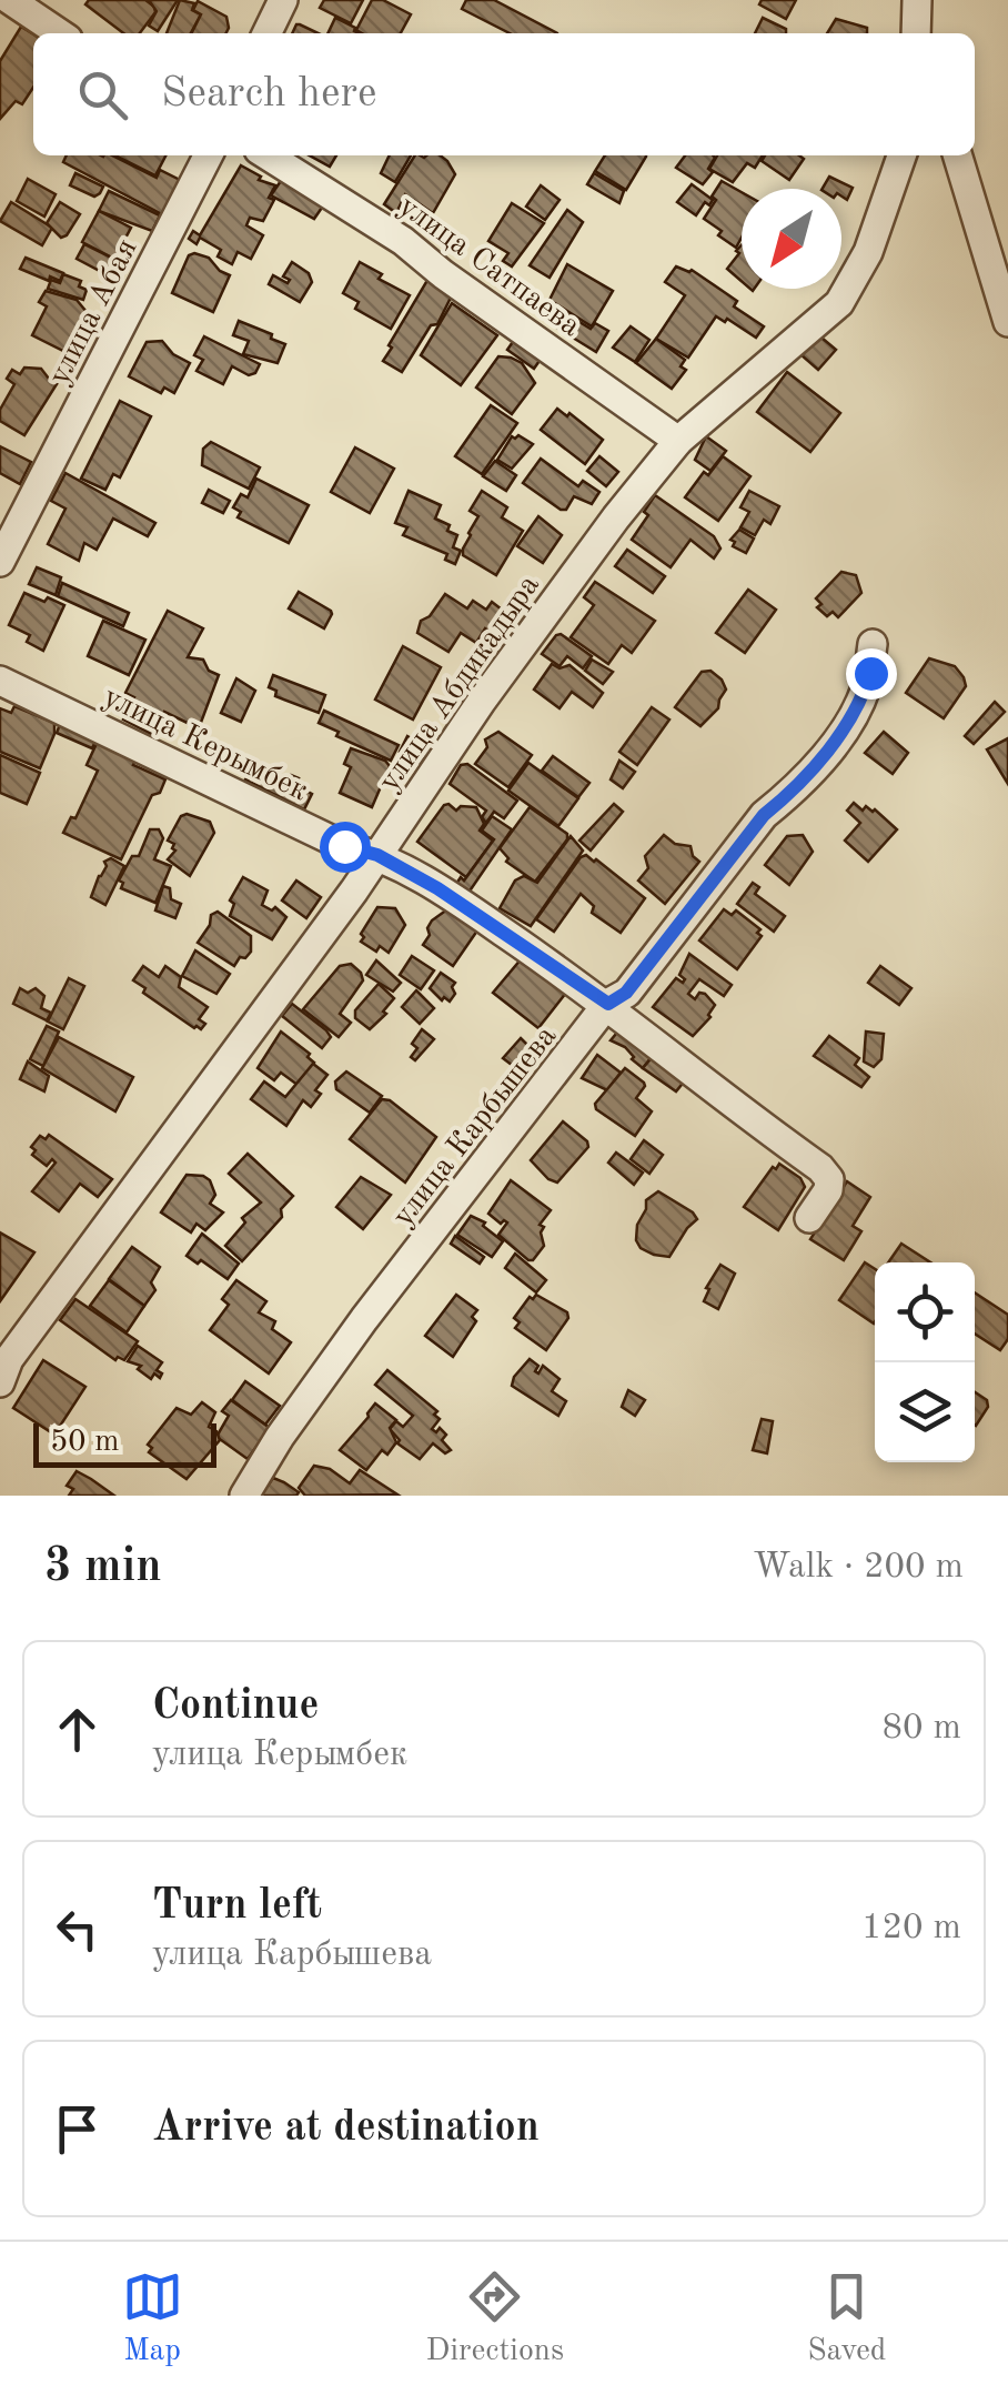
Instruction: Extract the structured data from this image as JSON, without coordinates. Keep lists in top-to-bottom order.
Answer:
{
  "streets": {
    "street": [
      "улица Сатпаева",
      "улица Абая",
      "улица Абдикадыра",
      "улица Керымбек",
      "улица Карбышева"
    ]
  },
  "crossings": [
    ["улица Сатпаева", "улица Абдикадыра"],
    ["улица Абдикадыра", "улица Керымбек"],
    ["улица Керымбек", "улица Карбышева"]
  ],
  "scale_bar": "50 m",
  "north": "bottom left",
  "page": {
    "search": "Search here",
    "scale": "50 m",
    "heading": ["3 min", "Walk · 200 m"],
    "list": [
      ["Continue", "улица Керымбек", "80 m"],
      ["Turn left", "улица Карбышева", "120 m"],
      "Arrive at destination"
    ],
    "nav": ["Map", "Directions", "Saved"]
  }
}
